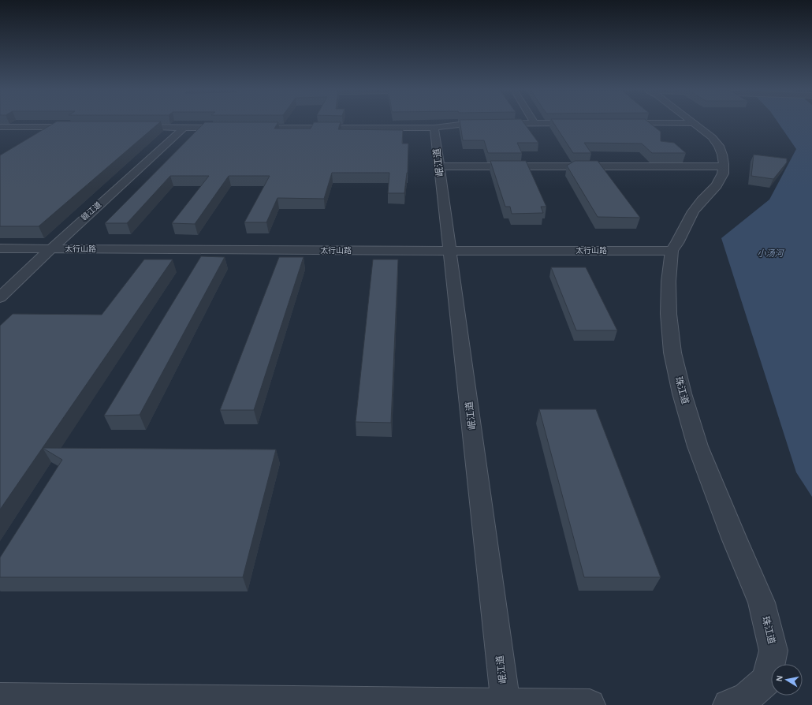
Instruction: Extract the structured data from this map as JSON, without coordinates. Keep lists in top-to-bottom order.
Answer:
{
  "streets": {
    "street": [
      "岷江道",
      "赣江道",
      "太行山路",
      "珠江道"
    ]
  },
  "crossings": [
    ["岷江道", "太行山路"],
    ["赣江道", "太行山路"],
    ["太行山路", "珠江道"]
  ],
  "water": ["小汤河"],
  "north": "left"
}
